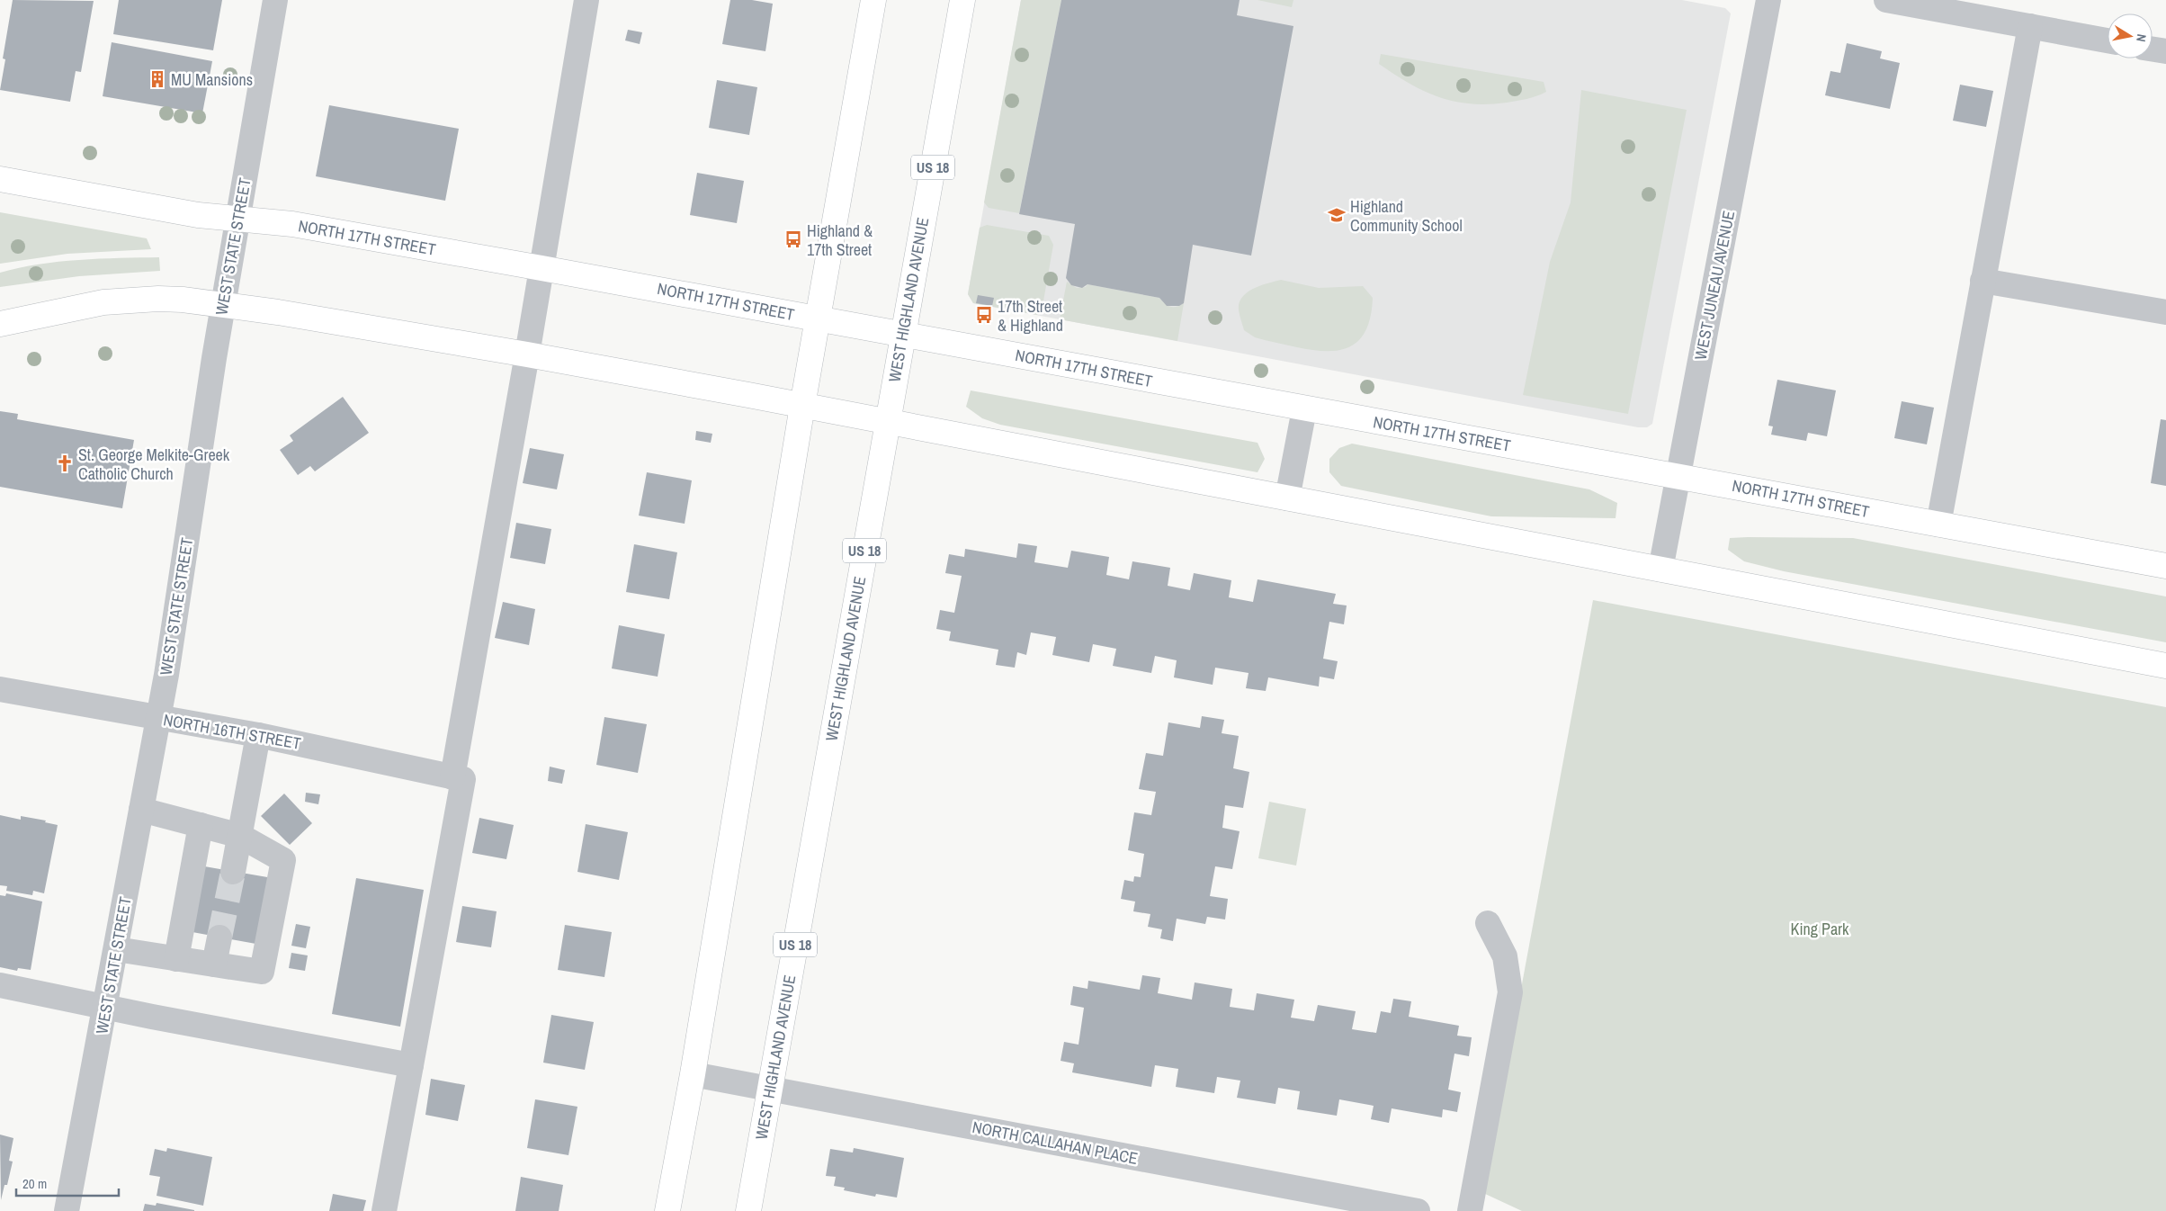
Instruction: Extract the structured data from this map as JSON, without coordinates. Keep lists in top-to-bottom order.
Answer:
{
  "streets": {
    "main road": ["US 18", "NORTH 17TH STREET", "WEST HIGHLAND AVENUE"],
    "street": [
      "WEST STATE STREET",
      "WEST JUNEAU AVENUE",
      "NORTH 16TH STREET",
      "NORTH CALLAHAN PLACE"
    ]
  },
  "crossings": [
    ["NORTH 17TH STREET", "WEST STATE STREET"],
    ["NORTH 17TH STREET", "WEST JUNEAU AVENUE"],
    ["NORTH 17TH STREET", "WEST HIGHLAND AVENUE"],
    ["WEST STATE STREET", "NORTH 16TH STREET"],
    ["WEST HIGHLAND AVENUE", "NORTH CALLAHAN PLACE"]
  ],
  "parks": ["King Park"],
  "places": {
    "building": ["MU Mansions"],
    "school or university": ["Highland Community School"],
    "bus stop": ["Highland & 17th Street", "17th Street & Highland"],
    "church": ["St. George Melkite-Greek Catholic Church"]
  },
  "scale_bar": "20 m",
  "north": "right"
}
